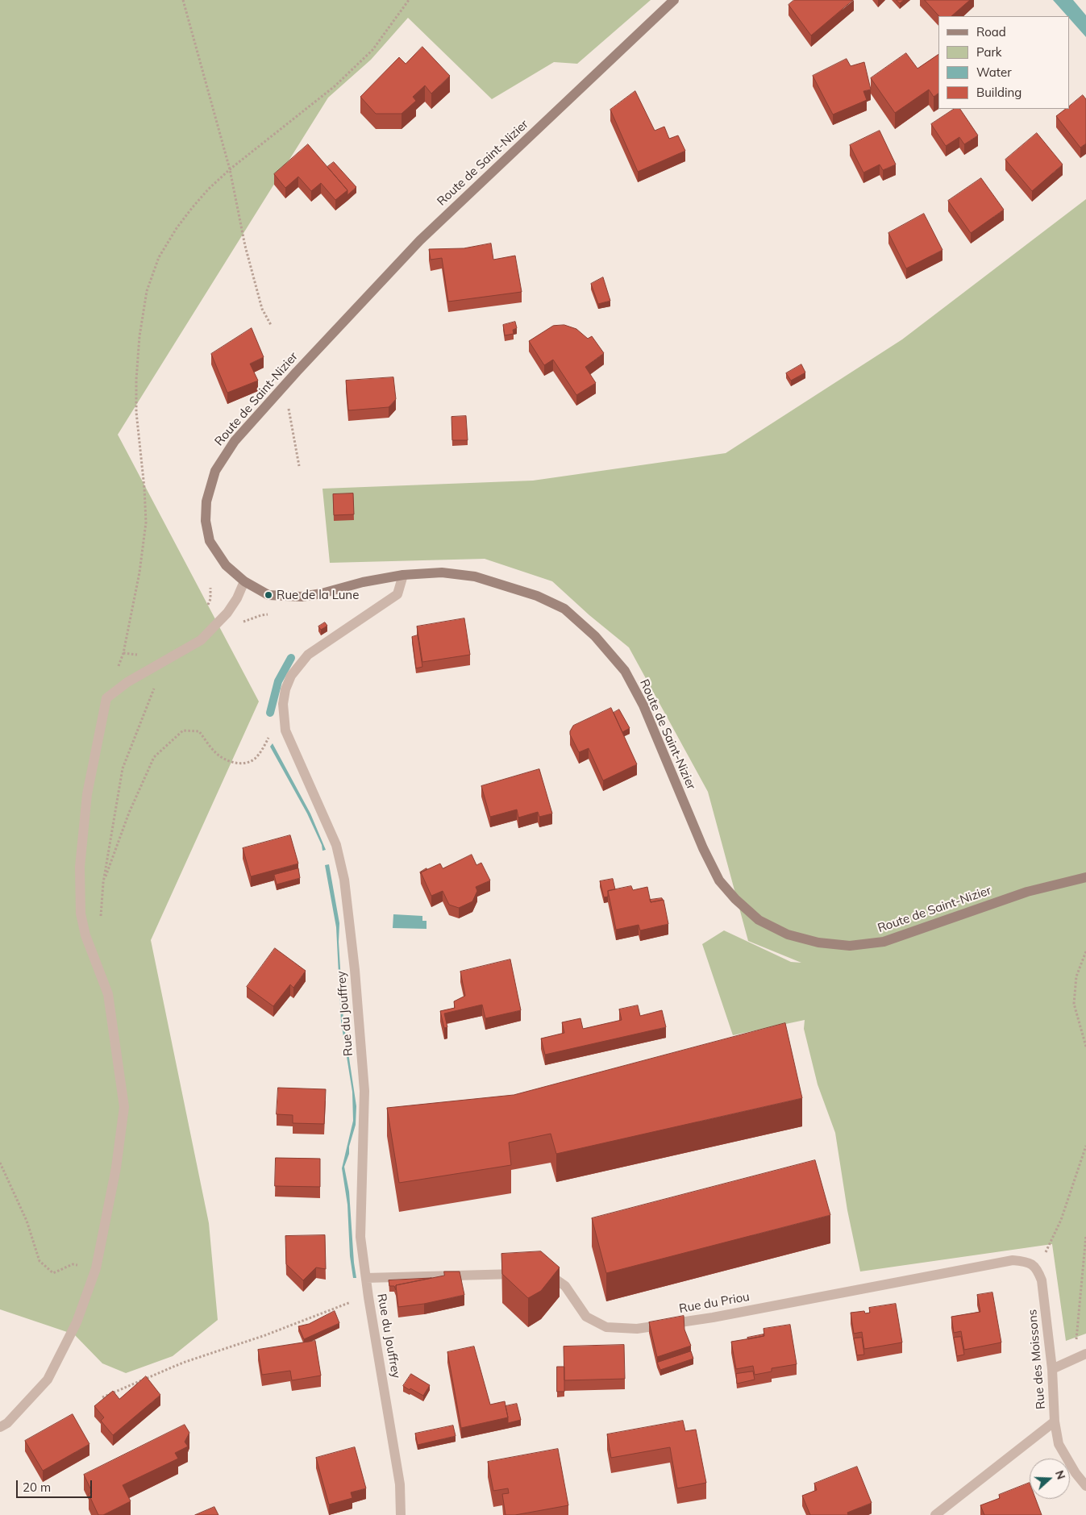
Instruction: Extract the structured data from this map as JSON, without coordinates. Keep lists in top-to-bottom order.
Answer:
{
  "streets": {
    "main road": ["Route de Saint-Nizier"],
    "street": ["Rue du Jouffrey", "Rue du Priou", "Rue des Moissons"]
  },
  "crossings": [
    ["Route de Saint-Nizier", "Rue du Jouffrey"],
    ["Rue du Priou", "Rue des Moissons"]
  ],
  "places": ["Rue de la Lune"],
  "legend": [
    "Road",
    "Park",
    "Water",
    "Building"
  ],
  "scale_bar": "20 m",
  "north": "right"
}
